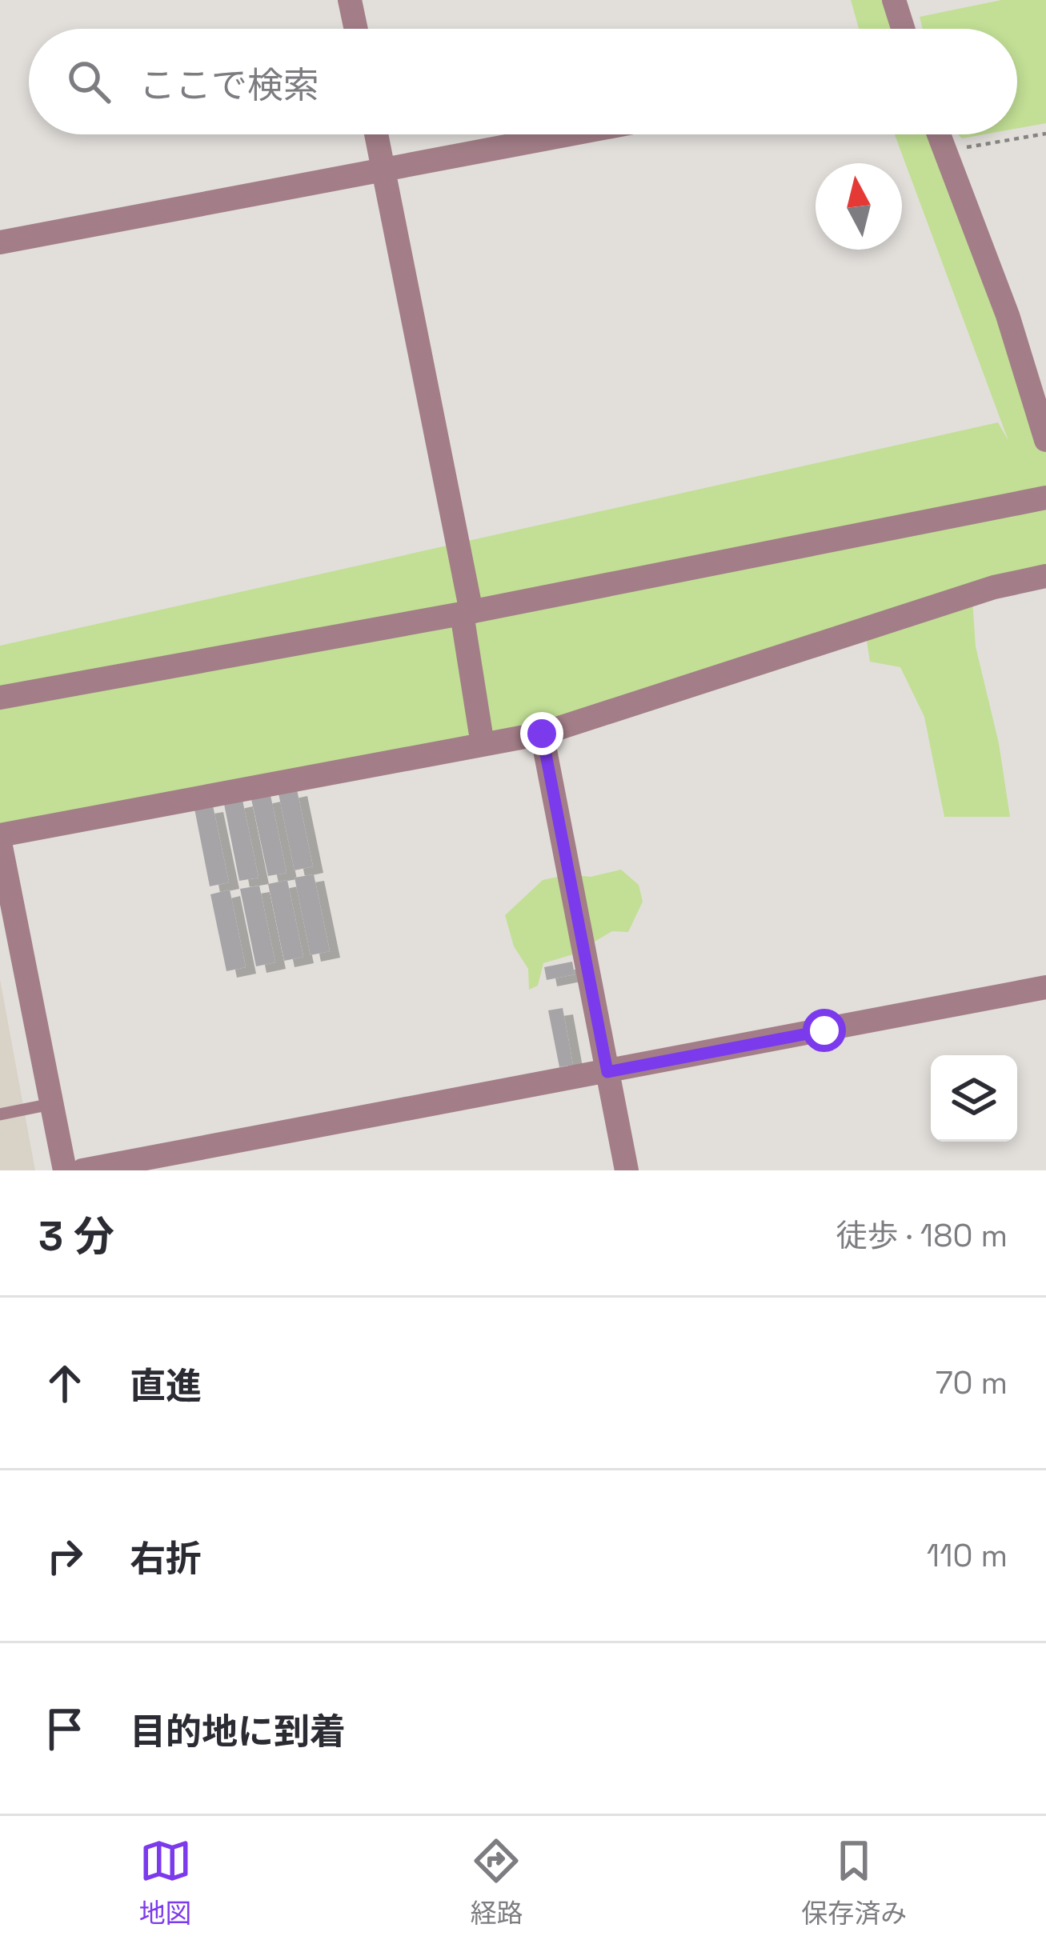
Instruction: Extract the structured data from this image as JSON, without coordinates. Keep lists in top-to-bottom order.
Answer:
{
  "north": "top",
  "page": {
    "search": "ここで検索",
    "heading": ["3 分", "徒歩 · 180 m"],
    "list": [
      ["直進", "70 m"],
      ["右折", "110 m"],
      "目的地に到着"
    ],
    "nav": ["地図", "経路", "保存済み"]
  }
}
